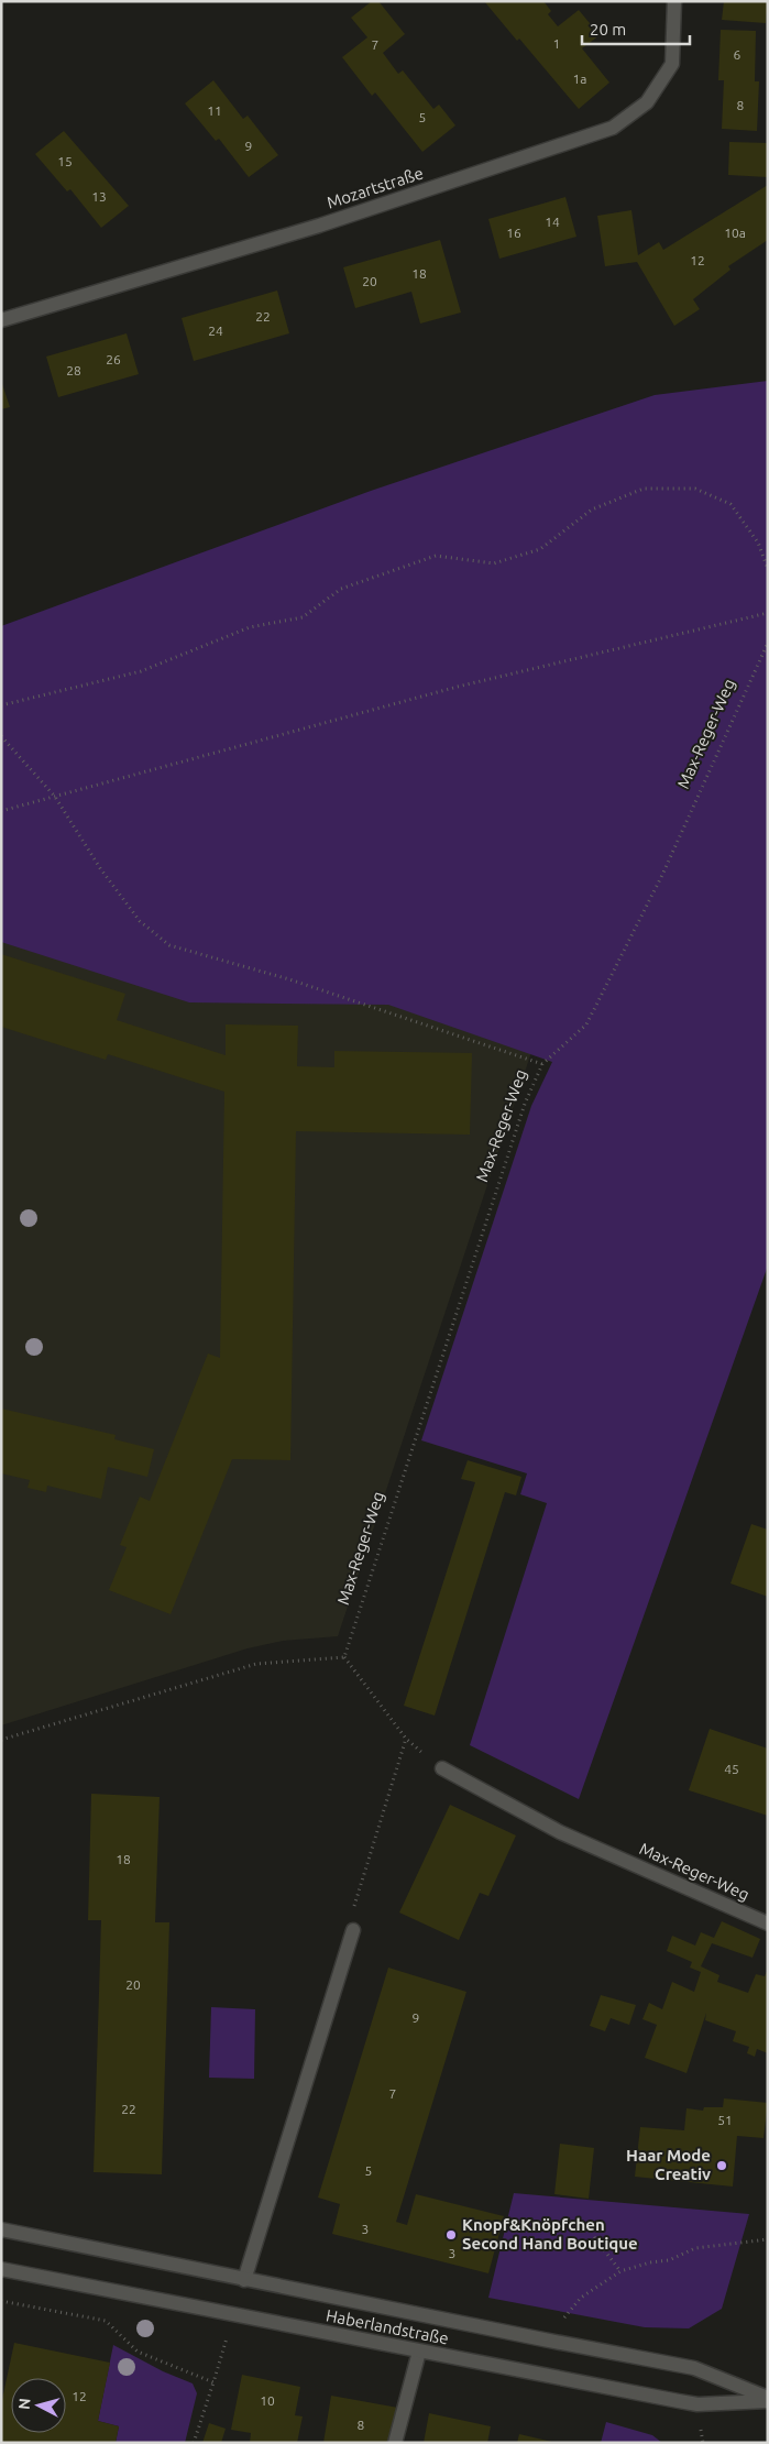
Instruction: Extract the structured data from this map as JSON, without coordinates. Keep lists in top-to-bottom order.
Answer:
{
  "streets": {
    "street": ["Mozartstraße", "Max-Reger-Weg", "Haberlandstraße"]
  },
  "places": ["Haar Mode Creativ", "Knopf&Knöpfchen Second Hand Boutique"],
  "house_numbers": [
    "1",
    "7",
    "6",
    "1a",
    "8",
    "11",
    "5",
    "9",
    "15",
    "13",
    "14",
    "16",
    "10a",
    "12",
    "18",
    "20",
    "22",
    "24",
    "26",
    "28",
    "45",
    "18",
    "20",
    "9",
    "7",
    "22",
    "51",
    "5",
    "3",
    "3",
    "12",
    "10",
    "8"
  ],
  "scale_bar": "20 m",
  "north": "left"
}
